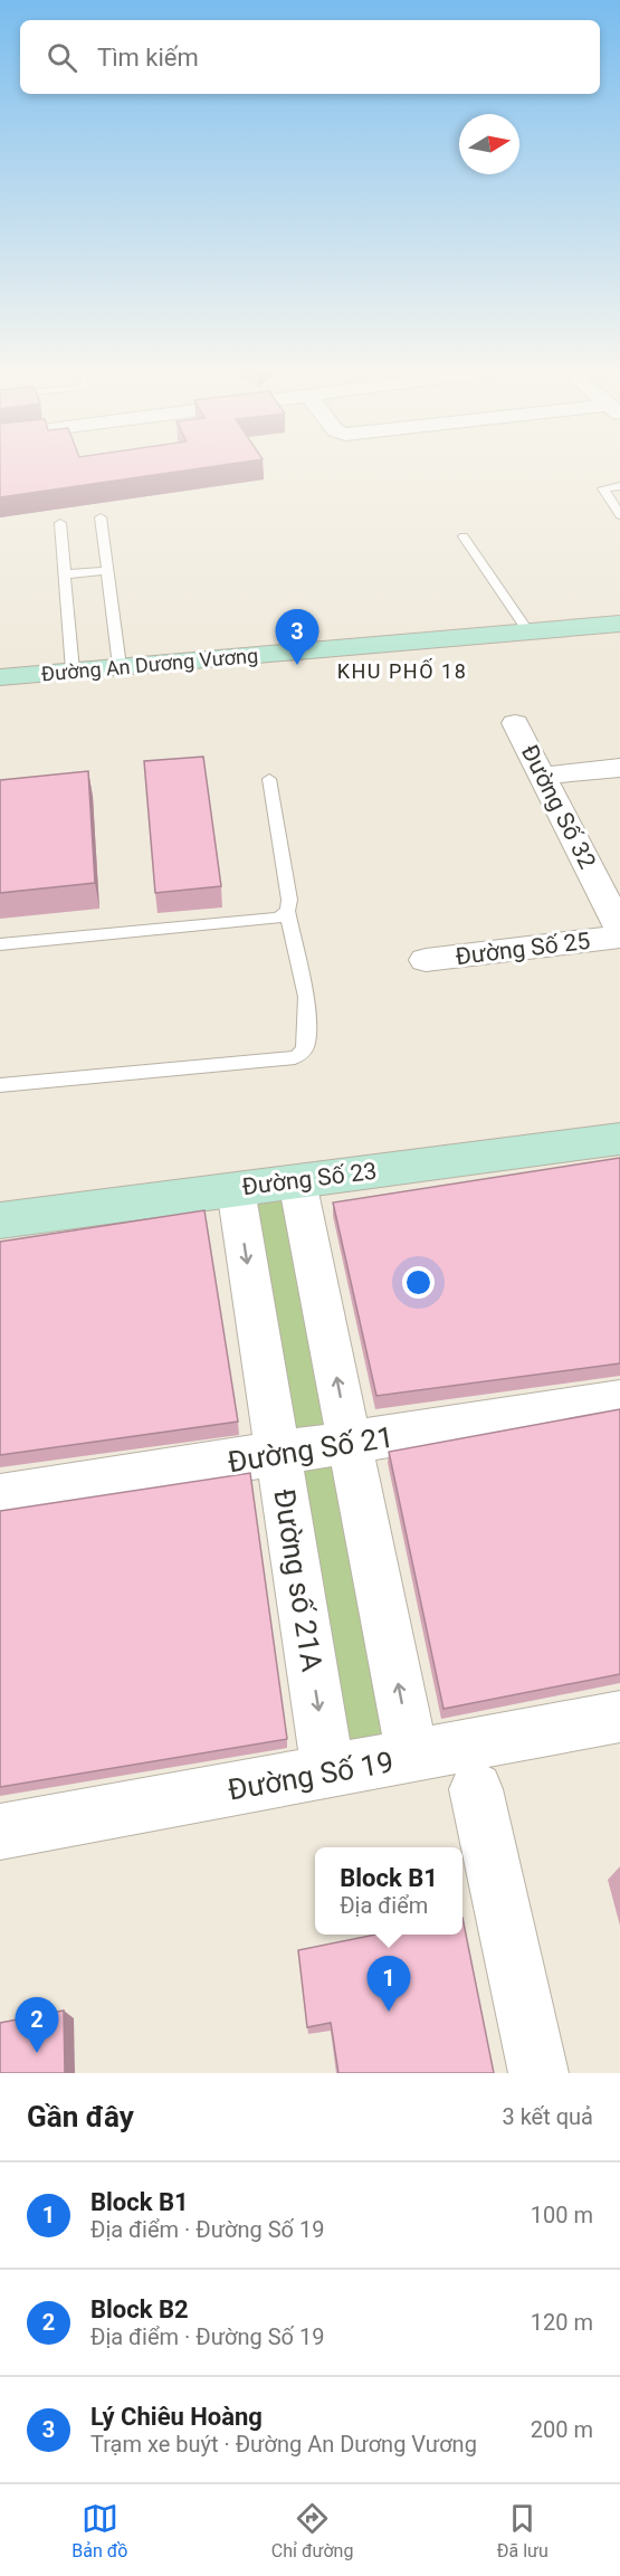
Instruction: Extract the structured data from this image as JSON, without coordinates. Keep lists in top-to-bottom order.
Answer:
{
  "streets": {
    "main road": ["Đường An Dương Vương", "Đường Số 23"],
    "street": [
      "Đường Số 32",
      "Đường Số 25",
      "Đường Số 21",
      "Đường số 21A",
      "Đường Số 19"
    ]
  },
  "crossings": [
    ["Đường Số 23", "Đường số 21A"],
    ["Đường Số 21", "Đường số 21A"],
    ["Đường số 21A", "Đường Số 19"]
  ],
  "districts": ["KHU PHỐ 18"],
  "north": "right",
  "page": {
    "search": "Tìm kiếm",
    "pins": ["3", "1", "2"],
    "popup": ["Block B1", "Địa điểm"],
    "heading": ["Gần đây", "3 kết quả"],
    "list": [
      {
        "mark": "1",
        "name": "Block B1",
        "note": "Địa điểm · Đường Số 19",
        "value": "100 m"
      },
      {
        "mark": "2",
        "name": "Block B2",
        "note": "Địa điểm · Đường Số 19",
        "value": "120 m"
      },
      {
        "mark": "3",
        "name": "Lý Chiêu Hoàng",
        "note": "Trạm xe buýt · Đường An Dương Vương",
        "value": "200 m"
      }
    ],
    "nav": ["Bản đồ", "Chỉ đường", "Đã lưu"]
  }
}
